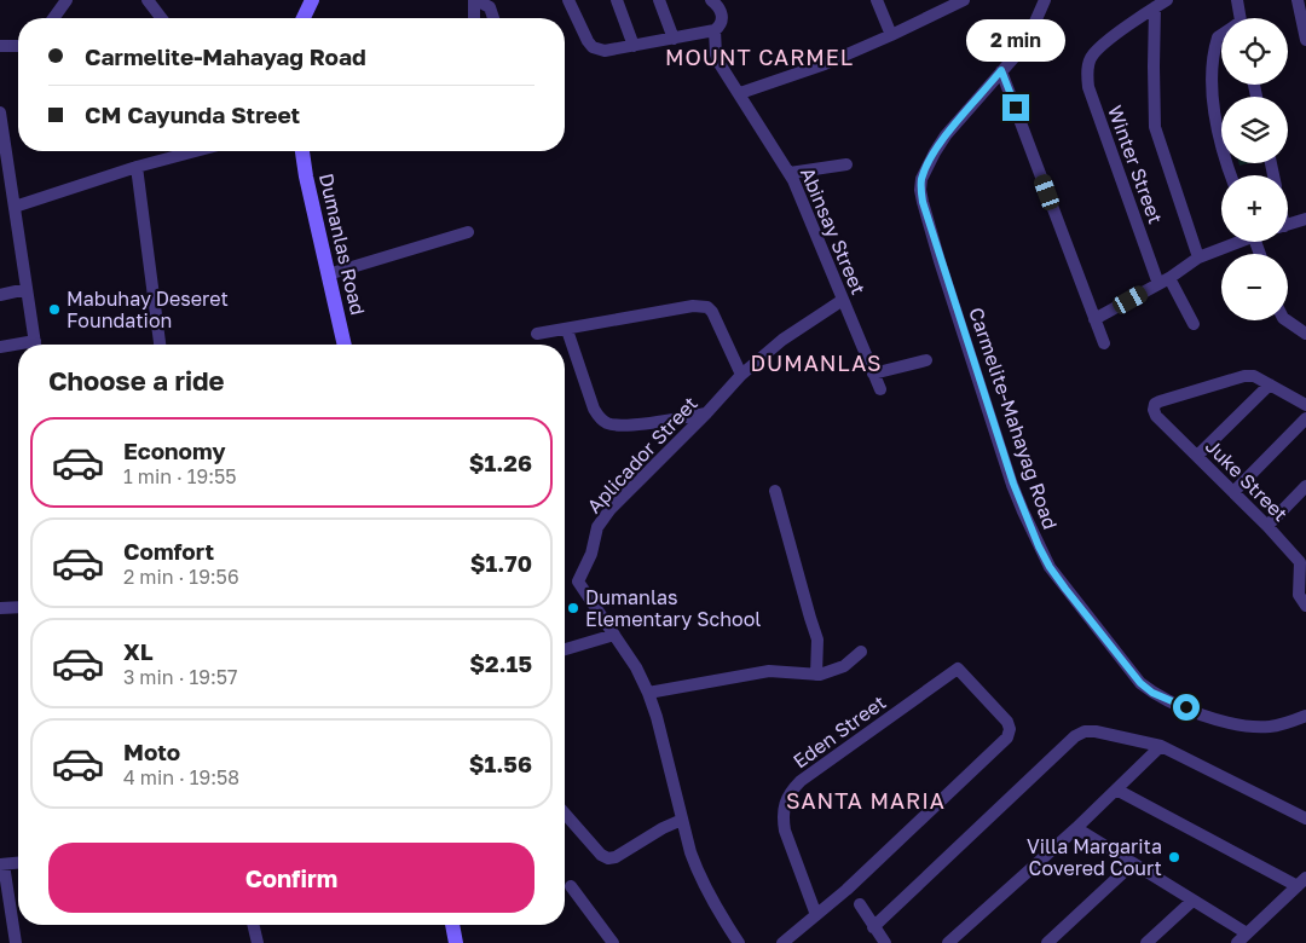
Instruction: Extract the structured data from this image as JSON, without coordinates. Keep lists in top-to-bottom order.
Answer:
{
  "streets": {
    "main road": ["Dumanlas Road"],
    "street": [
      "Winter Street",
      "Abinsay Street",
      "Carmelite-Mahayag Road",
      "Aplicador Street",
      "Juke Street",
      "Eden Street"
    ]
  },
  "crossings": [
    ["Abinsay Street", "Aplicador Street"]
  ],
  "districts": ["MOUNT CARMEL", "DUMANLAS", "SANTA MARIA"],
  "places": ["Mabuhay Deseret Foundation", "Dumanlas Elementary School", "Villa Margarita Covered Court"],
  "page": {
    "map_buttons": ["+", "−"],
    "banner": ["Carmelite-Mahayag Road", "CM Cayunda Street"],
    "bubble": "2 min",
    "heading": "Choose a ride",
    "list": [
      {
        "name": "Economy",
        "note": "1 min · 19:55",
        "value": "$1.26"
      },
      {
        "name": "Comfort",
        "note": "2 min · 19:56",
        "value": "$1.70"
      },
      {
        "name": "XL",
        "note": "3 min · 19:57",
        "value": "$2.15"
      },
      {
        "name": "Moto",
        "note": "4 min · 19:58",
        "value": "$1.56"
      }
    ],
    "buttons": "Confirm"
  }
}
